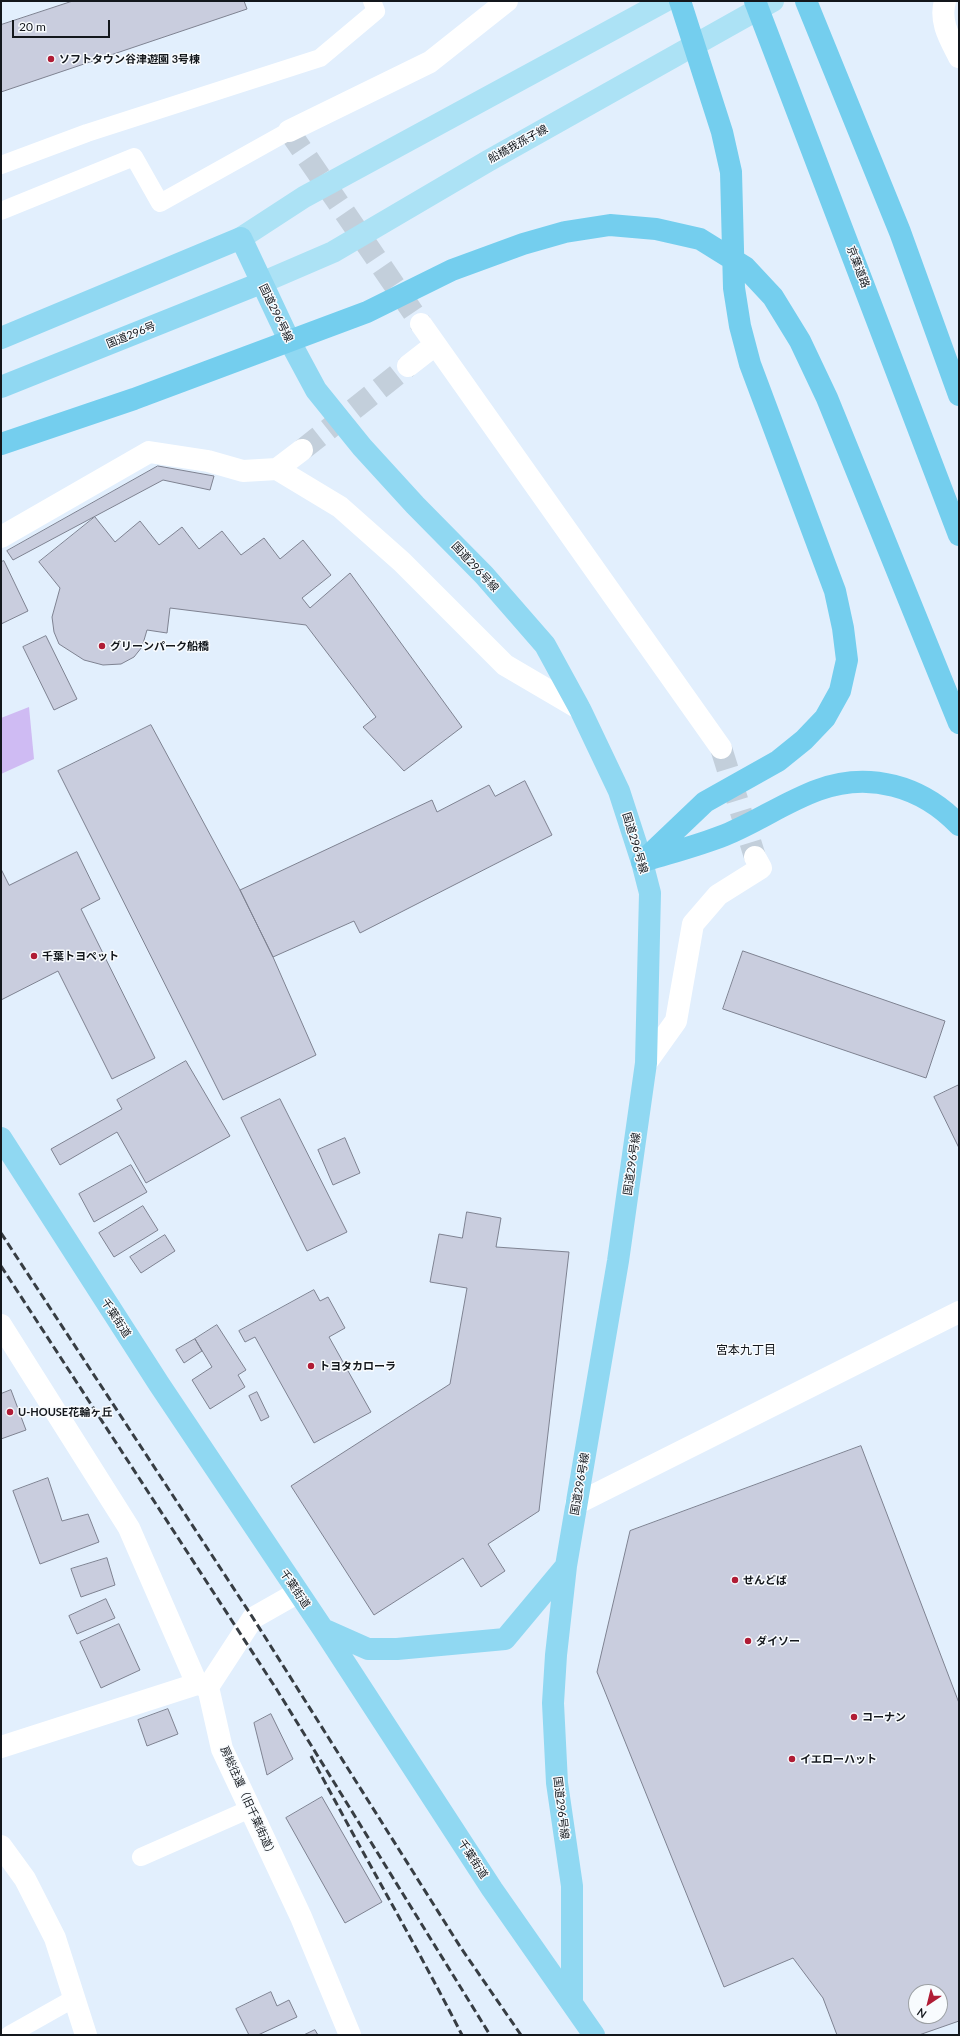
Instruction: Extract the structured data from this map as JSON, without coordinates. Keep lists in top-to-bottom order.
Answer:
{
  "streets": {
    "highway": [
      "京葉道路",
      "国道296号線",
      "国道296号",
      "千葉街道"
    ],
    "main road": ["船橋我孫子線"],
    "street": ["房総往還（旧千葉街道）"]
  },
  "crossings": [
    ["船橋我孫子線", "国道296号線"],
    ["船橋我孫子線", "国道296号"],
    ["国道296号線", "国道296号"],
    ["国道296号線", "千葉街道"]
  ],
  "districts": ["宮本九丁目"],
  "places": [
    "ソフトタウン谷津遊園 3号棟",
    "グリーンパーク船橋",
    "千葉トヨペット",
    "トヨタカローラ",
    "U-HOUSE花輪ヶ丘",
    "せんどば",
    "ダイソー",
    "コーナン",
    "イエローハット"
  ],
  "scale_bar": "20 m",
  "north": "bottom left"
}
